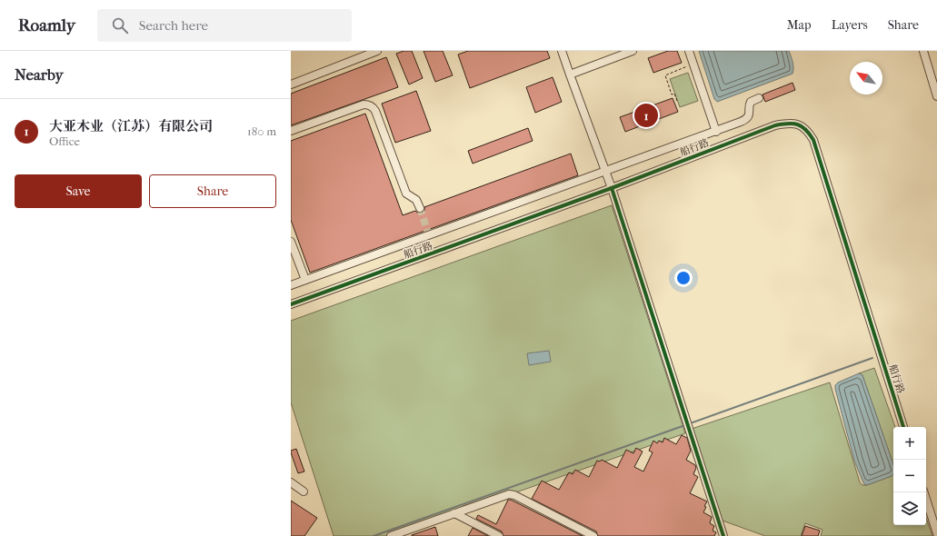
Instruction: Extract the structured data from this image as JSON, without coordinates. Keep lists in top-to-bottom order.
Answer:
{
  "streets": {
    "street": ["船行路"]
  },
  "north": "top left",
  "page": {
    "header": "Roamly",
    "search": "Search here",
    "nav": ["Map", "Layers", "Share"],
    "heading": "Nearby",
    "list": [
      {
        "mark": "1",
        "name": "大亚木业（江苏）有限公司",
        "note": "Office",
        "value": "180 m"
      }
    ],
    "pins": "1",
    "buttons": ["Save", "Share"],
    "map_buttons": ["+", "−"]
  }
}
